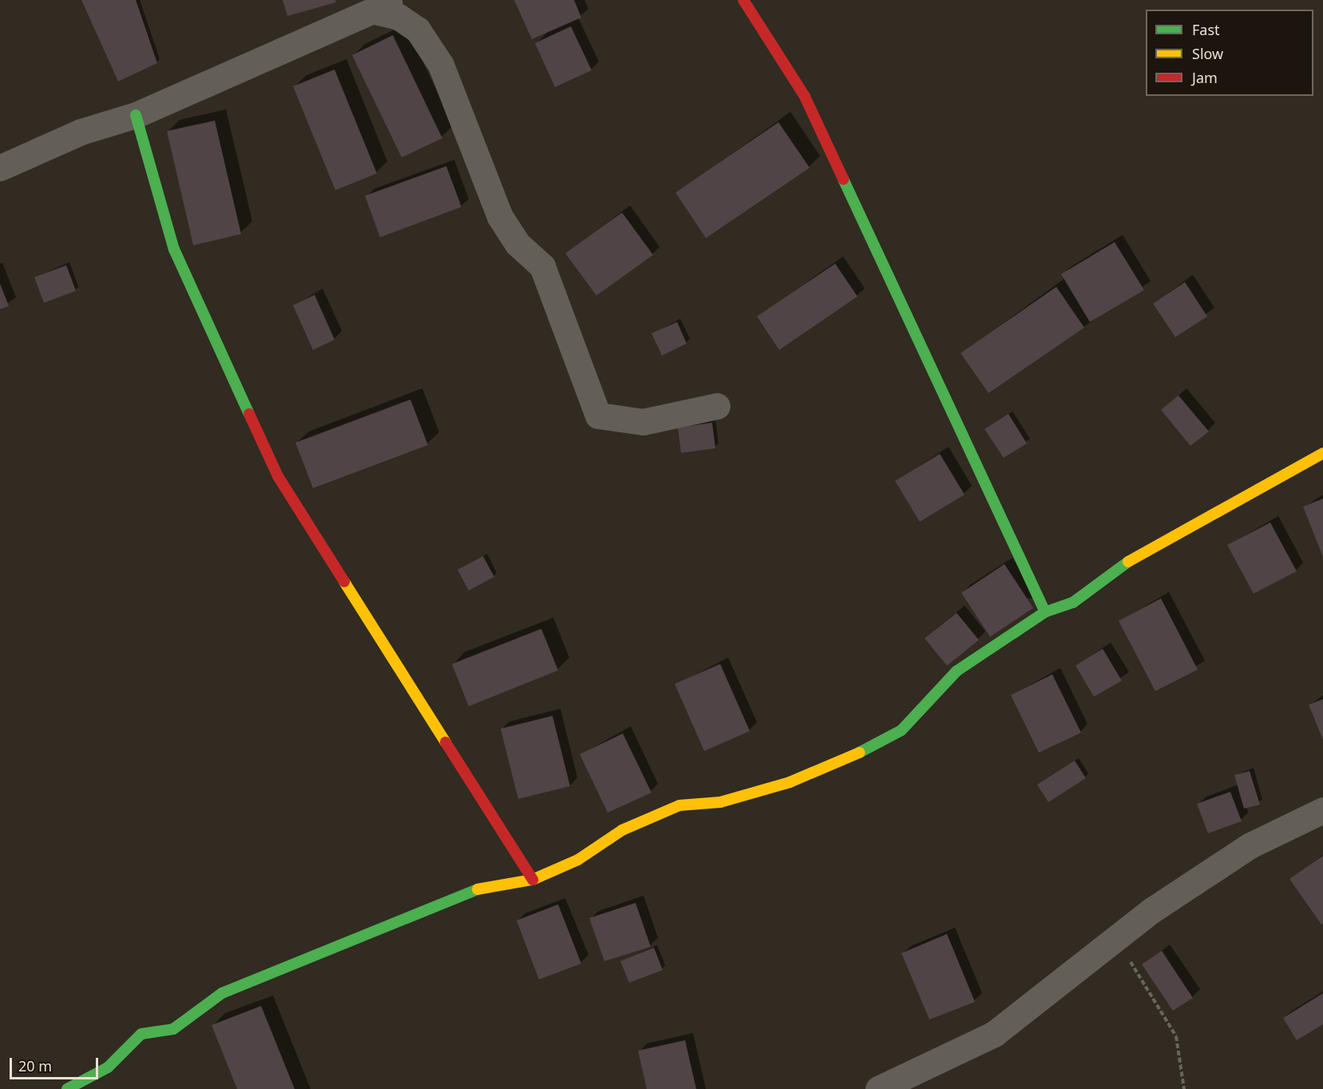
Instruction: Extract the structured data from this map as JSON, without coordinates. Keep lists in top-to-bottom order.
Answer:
{
  "legend": ["Fast", "Slow", "Jam"],
  "scale_bar": "20 m"
}
